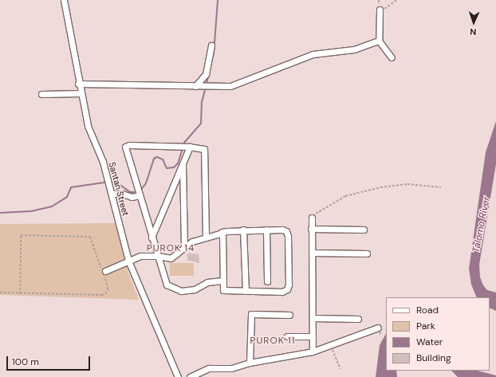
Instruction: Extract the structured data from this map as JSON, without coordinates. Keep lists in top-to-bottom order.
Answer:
{
  "streets": {
    "street": ["Santan Street"]
  },
  "districts": ["PUROK 14", "PUROK 11"],
  "water": ["Talomo River"],
  "legend": [
    "Road",
    "Park",
    "Water",
    "Building"
  ],
  "scale_bar": "100 m",
  "north": "bottom"
}
